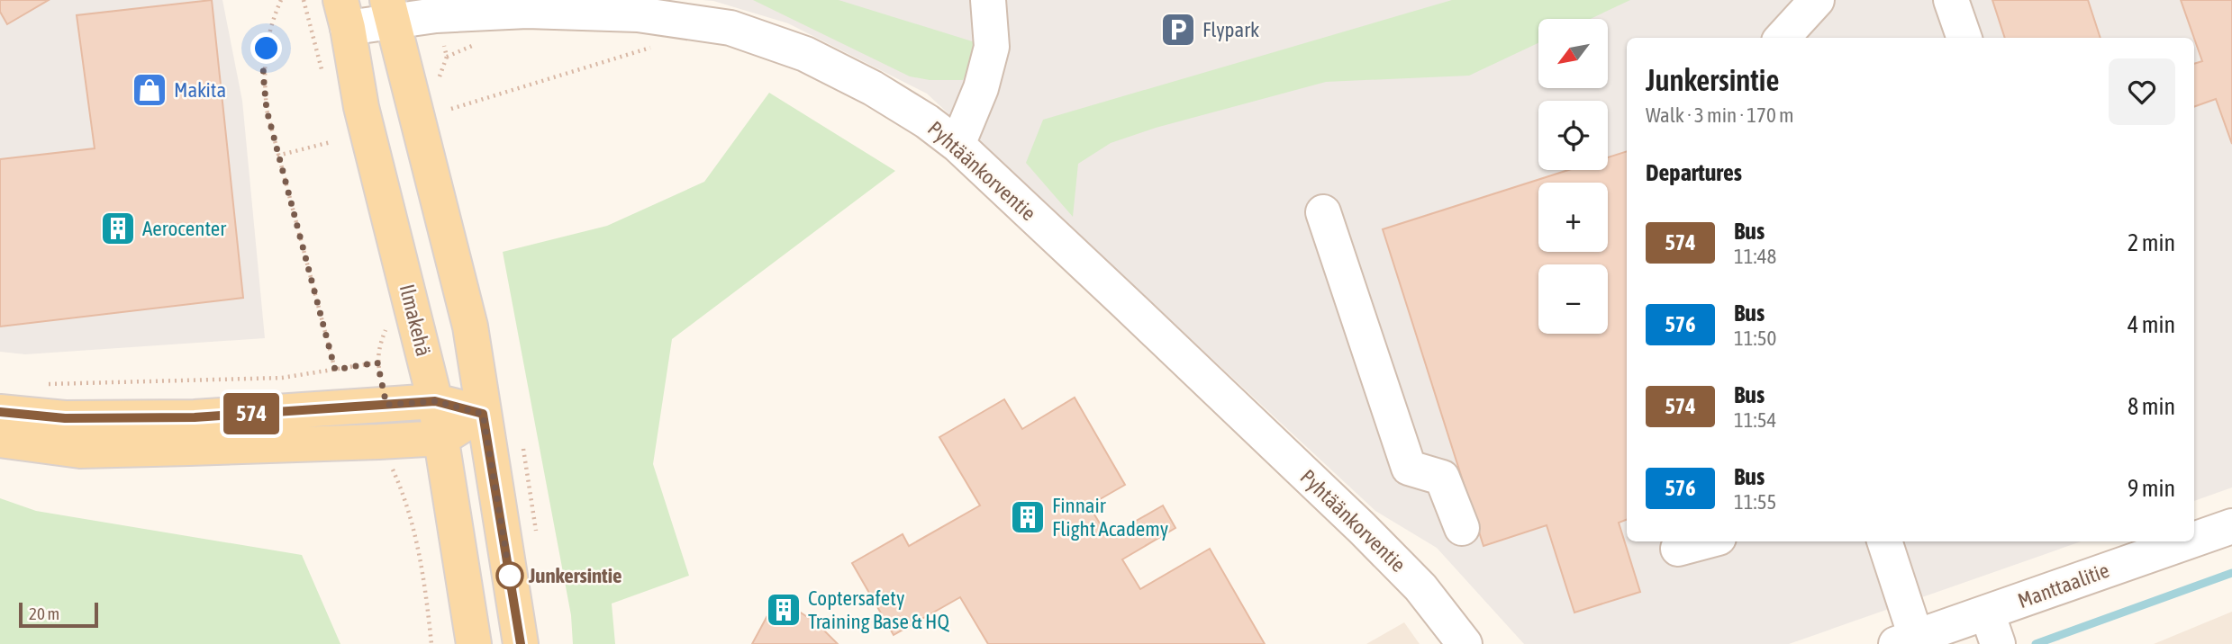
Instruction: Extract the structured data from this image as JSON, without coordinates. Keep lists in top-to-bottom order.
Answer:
{
  "streets": {
    "main road": ["Ilmakehä"],
    "street": ["Pyhtäänkorventie", "Manttaalitie"]
  },
  "crossings": [
    ["Pyhtäänkorventie", "Ilmakehä"]
  ],
  "places": {
    "parking": ["Flypark"],
    "shop": ["Makita"],
    "building": ["Aerocenter", "Finnair Flight Academy", "Coptersafety Training Base & HQ"],
    "other": ["Junkersintie"]
  },
  "lines": ["bus line 574"],
  "scale_bar": "20 m",
  "north": "bottom left",
  "page": {
    "on_map": "574",
    "map_buttons": ["+", "−"],
    "heading": [
      ["Junkersintie", "Walk · 3 min · 170 m"],
      "Departures"
    ],
    "list": [
      {
        "mark": "574",
        "name": "Bus",
        "note": "11:48",
        "value": "2 min"
      },
      {
        "mark": "576",
        "name": "Bus",
        "note": "11:50",
        "value": "4 min"
      },
      {
        "mark": "574",
        "name": "Bus",
        "note": "11:54",
        "value": "8 min"
      },
      {
        "mark": "576",
        "name": "Bus",
        "note": "11:55",
        "value": "9 min"
      }
    ],
    "scale": "20 m"
  }
}
